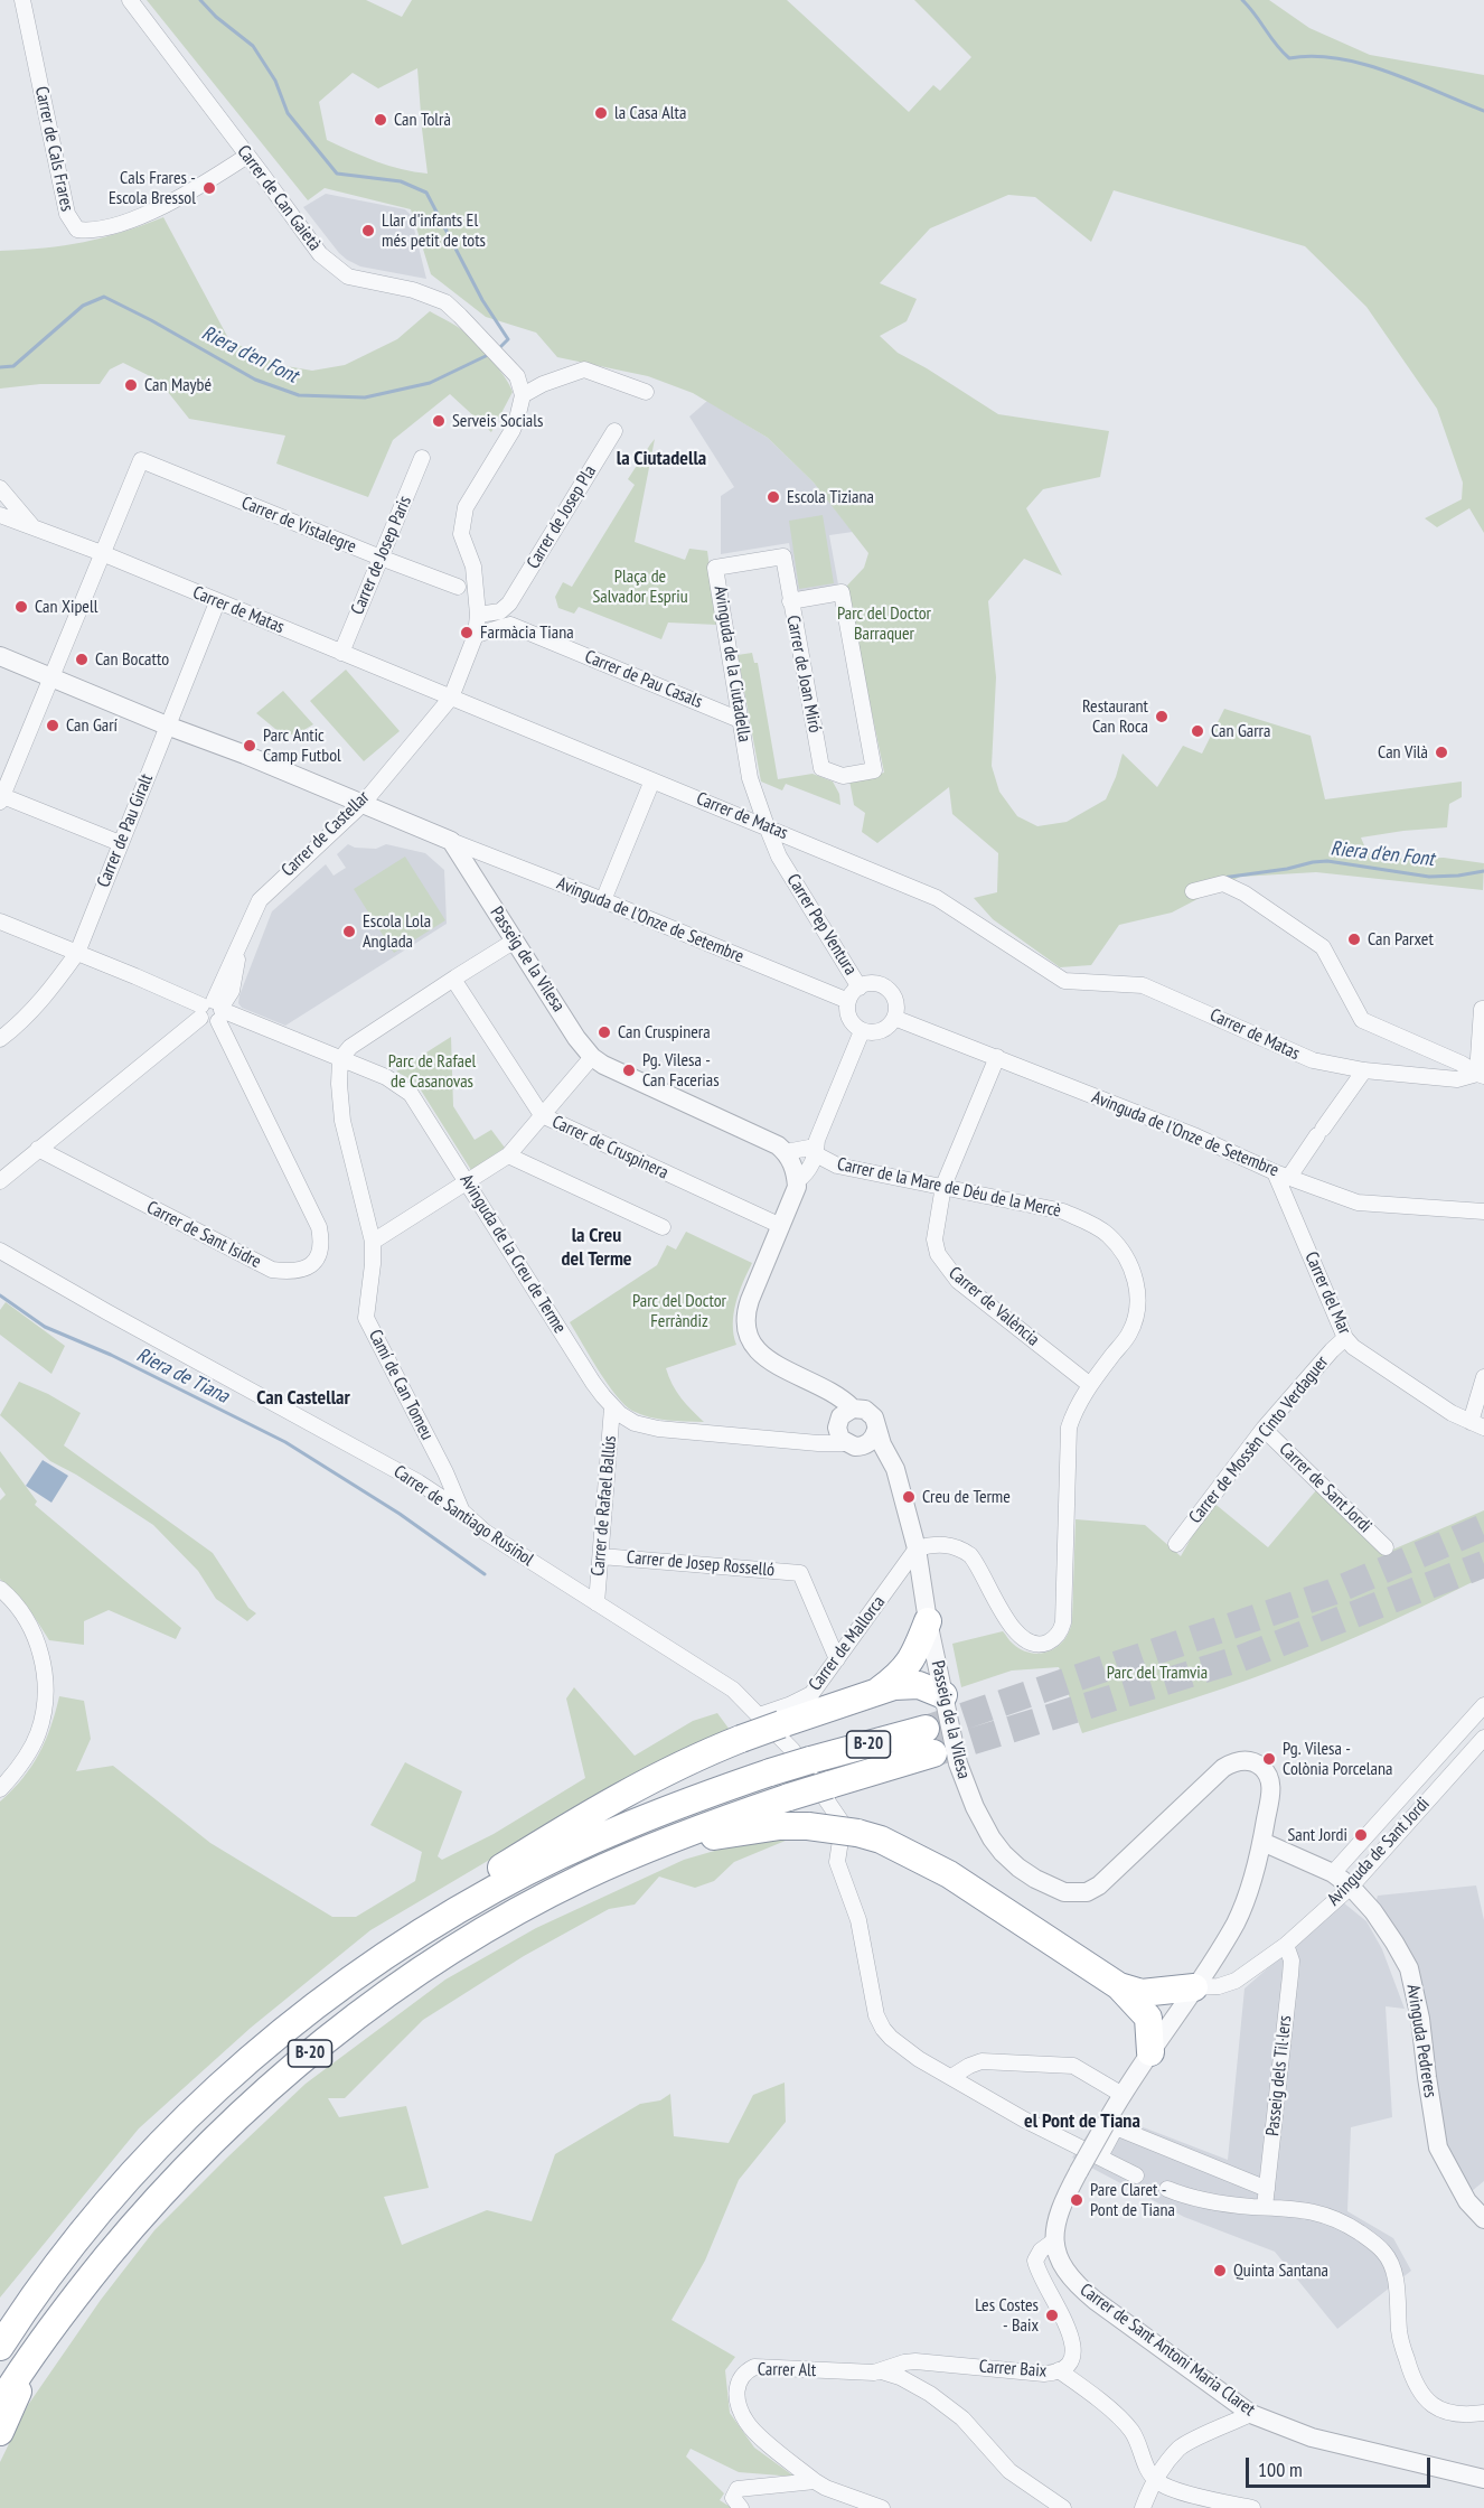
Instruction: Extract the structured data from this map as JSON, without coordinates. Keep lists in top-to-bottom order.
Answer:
{
  "streets": {
    "highway": ["B-20"],
    "street": [
      "Carrer de Cals Frares",
      "Carrer de Can Gaietà",
      "Carrer de Josep Pla",
      "Carrer de Vistalegre",
      "Carrer de Josep Paris",
      "Carrer de Matas",
      "Avinguda de la Ciutadella",
      "Carrer de Joan Miró",
      "Carrer de Pau Casals",
      "Carrer de Pau Giralt",
      "Carrer de Castellar",
      "Avinguda de l'Onze de Setembre",
      "Carrer Pep Ventura",
      "Passeig de la Vilesa",
      "Carrer de Cruspinera",
      "Carrer de la Mare de Déu de la Mercè",
      "Carrer de Sant Isidre",
      "Avinguda de la Creu de Terme",
      "Carrer del Mar",
      "Carrer de València",
      "Camí de Can Tomeu",
      "Carrer de Mossèn Cinto Verdaguer",
      "Carrer de Sant Jordi",
      "Carrer de Rafael Ballús",
      "Carrer de Santiago Rusiñol",
      "Carrer de Josep Rosselló",
      "Carrer de Mallorca",
      "Avinguda de Sant Jordi",
      "Avinguda Pedreres",
      "Passeig dels Til·lers",
      "Carrer de Sant Antoni Maria Claret",
      "Carrer Baix",
      "Carrer Alt"
    ]
  },
  "crossings": [
    ["Carrer de Cals Frares", "Carrer de Can Gaietà"],
    ["Carrer de Can Gaietà", "Carrer de Castellar"],
    ["Carrer de Vistalegre", "Carrer de Josep Paris"],
    ["Carrer de Vistalegre", "Carrer de Matas"],
    ["Carrer de Josep Paris", "Carrer de Matas"],
    ["Carrer de Matas", "Avinguda de la Ciutadella"],
    ["Carrer de Matas", "Carrer de Pau Giralt"],
    ["Carrer de Matas", "Carrer de Castellar"],
    ["Carrer de Matas", "Carrer Pep Ventura"],
    ["Avinguda de la Ciutadella", "Carrer de Joan Miró"],
    ["Avinguda de la Ciutadella", "Carrer de Pau Casals"],
    ["Avinguda de la Ciutadella", "Carrer Pep Ventura"],
    ["Carrer de Pau Casals", "Carrer de Castellar"],
    ["Carrer de Pau Giralt", "Avinguda de la Creu de Terme"],
    ["Carrer de Castellar", "Carrer de Sant Isidre"],
    ["Carrer de Castellar", "Avinguda de la Creu de Terme"],
    ["Avinguda de l'Onze de Setembre", "Carrer Pep Ventura"],
    ["Avinguda de l'Onze de Setembre", "Passeig de la Vilesa"],
    ["Avinguda de l'Onze de Setembre", "Carrer del Mar"],
    ["Avinguda de l'Onze de Setembre", "Carrer de València"],
    ["Passeig de la Vilesa", "Carrer de la Mare de Déu de la Mercè"],
    ["Passeig de la Vilesa", "Avinguda de la Creu de Terme"],
    ["Passeig de la Vilesa", "Carrer de Mallorca"],
    ["Passeig de la Vilesa", "B-20"],
    ["Passeig de la Vilesa", "Avinguda Pedreres"],
    ["Carrer de la Mare de Déu de la Mercè", "Carrer de València"],
    ["Carrer de la Mare de Déu de la Mercè", "Carrer de Mallorca"],
    ["Carrer de Sant Isidre", "Avinguda de la Creu de Terme"],
    ["Avinguda de la Creu de Terme", "Camí de Can Tomeu"],
    ["Avinguda de la Creu de Terme", "Carrer de Rafael Ballús"],
    ["Carrer del Mar", "Carrer de Mossèn Cinto Verdaguer"],
    ["Camí de Can Tomeu", "Carrer de Santiago Rusiñol"],
    ["Carrer de Mossèn Cinto Verdaguer", "Carrer de Sant Jordi"],
    ["Carrer de Rafael Ballús", "Carrer de Santiago Rusiñol"],
    ["Carrer de Rafael Ballús", "Carrer de Josep Rosselló"],
    ["Carrer de Santiago Rusiñol", "Carrer de Mallorca"],
    ["Carrer de Santiago Rusiñol", "B-20"],
    ["Carrer de Josep Rosselló", "Carrer de Mallorca"],
    ["Carrer de Mallorca", "B-20"],
    ["Avinguda de Sant Jordi", "Avinguda Pedreres"],
    ["Avinguda de Sant Jordi", "Passeig dels Til·lers"],
    ["Carrer de Sant Antoni Maria Claret", "Carrer Baix"],
    ["Carrer Baix", "Carrer Alt"]
  ],
  "districts": [
    "la Ciutadella",
    "la Creu del Terme",
    "Can Castellar",
    "el Pont de Tiana"
  ],
  "water": ["Riera d'en Font", "Riera de Tiana"],
  "parks": [
    "Plaça de Salvador Espriu",
    "Parc del Doctor Barraquer",
    "Parc de Rafael de Casanovas",
    "Parc del Doctor Ferràndiz",
    "Parc del Tramvia"
  ],
  "places": [
    "la Casa Alta",
    "Can Tolrà",
    "Cals Frares - Escola Bressol",
    "Llar d'infants El més petit de tots",
    "Can Maybé",
    "Serveis Socials",
    "Escola Tiziana",
    "Can Xipell",
    "Farmàcia Tiana",
    "Can Bocatto",
    "Restaurant Can Roca",
    "Can Garí",
    "Can Garra",
    "Parc Antic Camp Futbol",
    "Can Vilà",
    "Escola Lola Anglada",
    "Can Parxet",
    "Can Cruspinera",
    "Pg. Vilesa - Can Facerias",
    "Creu de Terme",
    "Pg. Vilesa - Colònia Porcelana",
    "Sant Jordi",
    "Pare Claret - Pont de Tiana",
    "Quinta Santana",
    "Les Costes - Baix"
  ],
  "scale_bar": "100 m"
}
